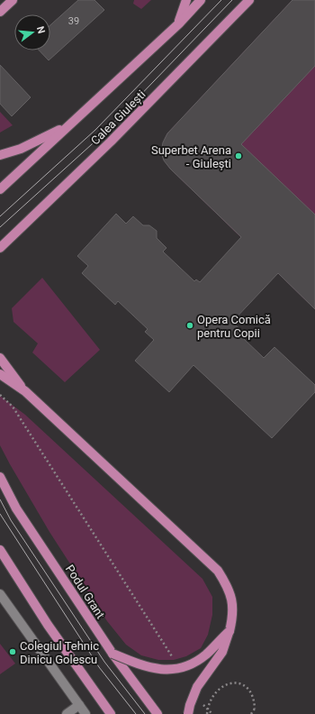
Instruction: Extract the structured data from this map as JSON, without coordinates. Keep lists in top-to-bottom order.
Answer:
{
  "streets": {
    "main road": ["Calea Giulești", "Podul Grant"]
  },
  "places": ["Superbet Arena - Giulești", "Opera Comică pentru Copii", "Colegiul Tehnic Dinicu Golescu"],
  "house_numbers": ["39"],
  "north": "right"
}
